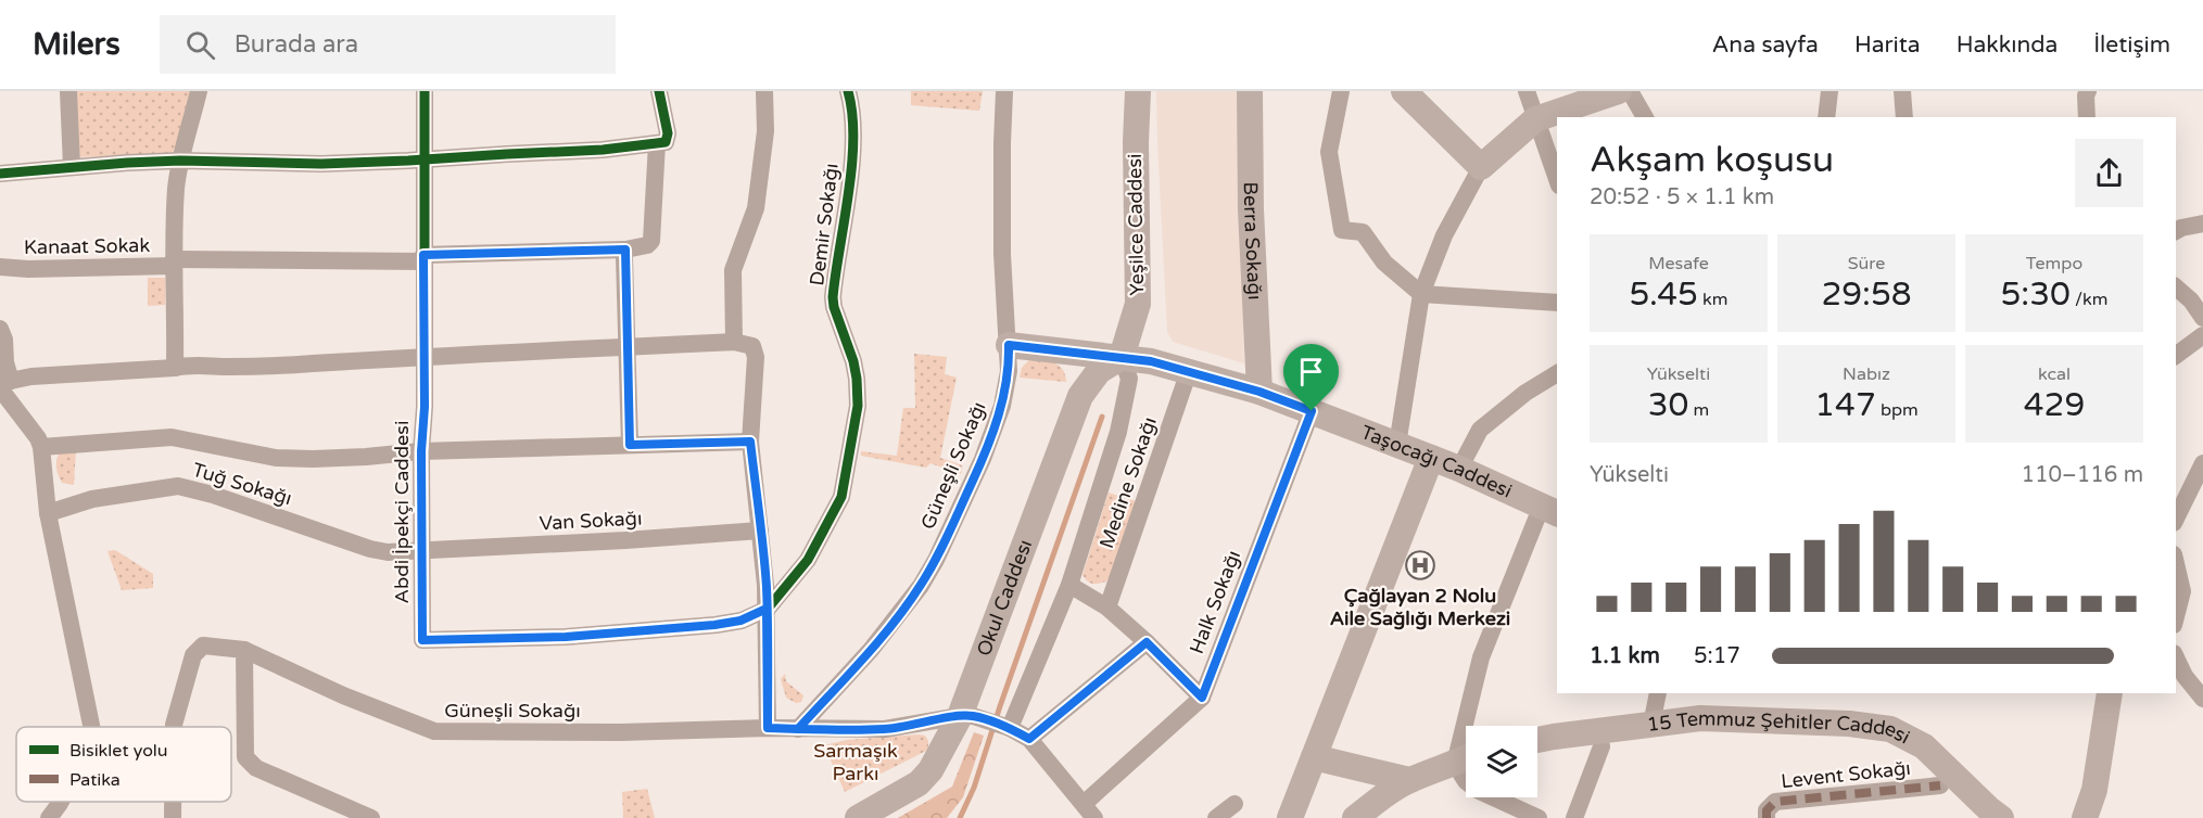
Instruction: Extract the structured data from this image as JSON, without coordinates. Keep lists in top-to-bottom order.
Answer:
{
  "streets": {
    "main road": [
      "Yeşilce Caddesi",
      "Berra Sokağı",
      "Taşocağı Caddesi",
      "Okul Caddesı",
      "15 Temmuz Şehitler Caddesi"
    ],
    "street": [
      "Demir Sokağı",
      "Kanaat Sokak",
      "Güneşli Sokağı",
      "Medine Sokağı",
      "Tuğ Sokağı",
      "Abdi İpekçi Caddesi",
      "Van Sokağı",
      "Halk Sokağı",
      "Levent Sokağı"
    ]
  },
  "crossings": [
    ["Demir Sokağı", "Abdi İpekçi Caddesi"],
    ["Yeşilce Caddesi", "Taşocağı Caddesi"],
    ["Yeşilce Caddesi", "Okul Caddesı"],
    ["Berra Sokağı", "Taşocağı Caddesi"],
    ["Kanaat Sokak", "Abdi İpekçi Caddesi"],
    ["Taşocağı Caddesi", "Güneşli Sokağı"],
    ["Taşocağı Caddesi", "Medine Sokağı"],
    ["Taşocağı Caddesi", "Okul Caddesı"],
    ["Taşocağı Caddesi", "Halk Sokağı"],
    ["Güneşli Sokağı", "Okul Caddesı"],
    ["Tuğ Sokağı", "Abdi İpekçi Caddesi"],
    ["Tuğ Sokağı", "Van Sokağı"],
    ["Abdi İpekçi Caddesi", "Van Sokağı"],
    ["15 Temmuz Şehitler Caddesi", "Levent Sokağı"]
  ],
  "parks": ["Sarmaşık Parkı"],
  "places": {
    "hospital": ["Çağlayan 2 Nolu Aile Sağlığı Merkezi"]
  },
  "legend": ["Bisiklet yolu", "Patika"],
  "page": {
    "header": "Milers",
    "search": "Burada ara",
    "nav": [
      "Ana sayfa",
      "Harita",
      "Hakkında",
      "İletişim"
    ],
    "heading": ["Akşam koşusu", "20:52 · 5 × 1.1 km"],
    "stats": [
      ["Mesafe", "5.45 km"],
      ["Süre", "29:58"],
      ["Tempo", "5:30 /km"],
      ["Yükselti", "30 m"],
      ["Nabız", "147 bpm"],
      ["kcal", "429"]
    ],
    "chart": ["Yükselti", "110–116 m"],
    "list": [
      {
        "name": "1.1 km",
        "note": "5:17"
      }
    ]
  }
}
